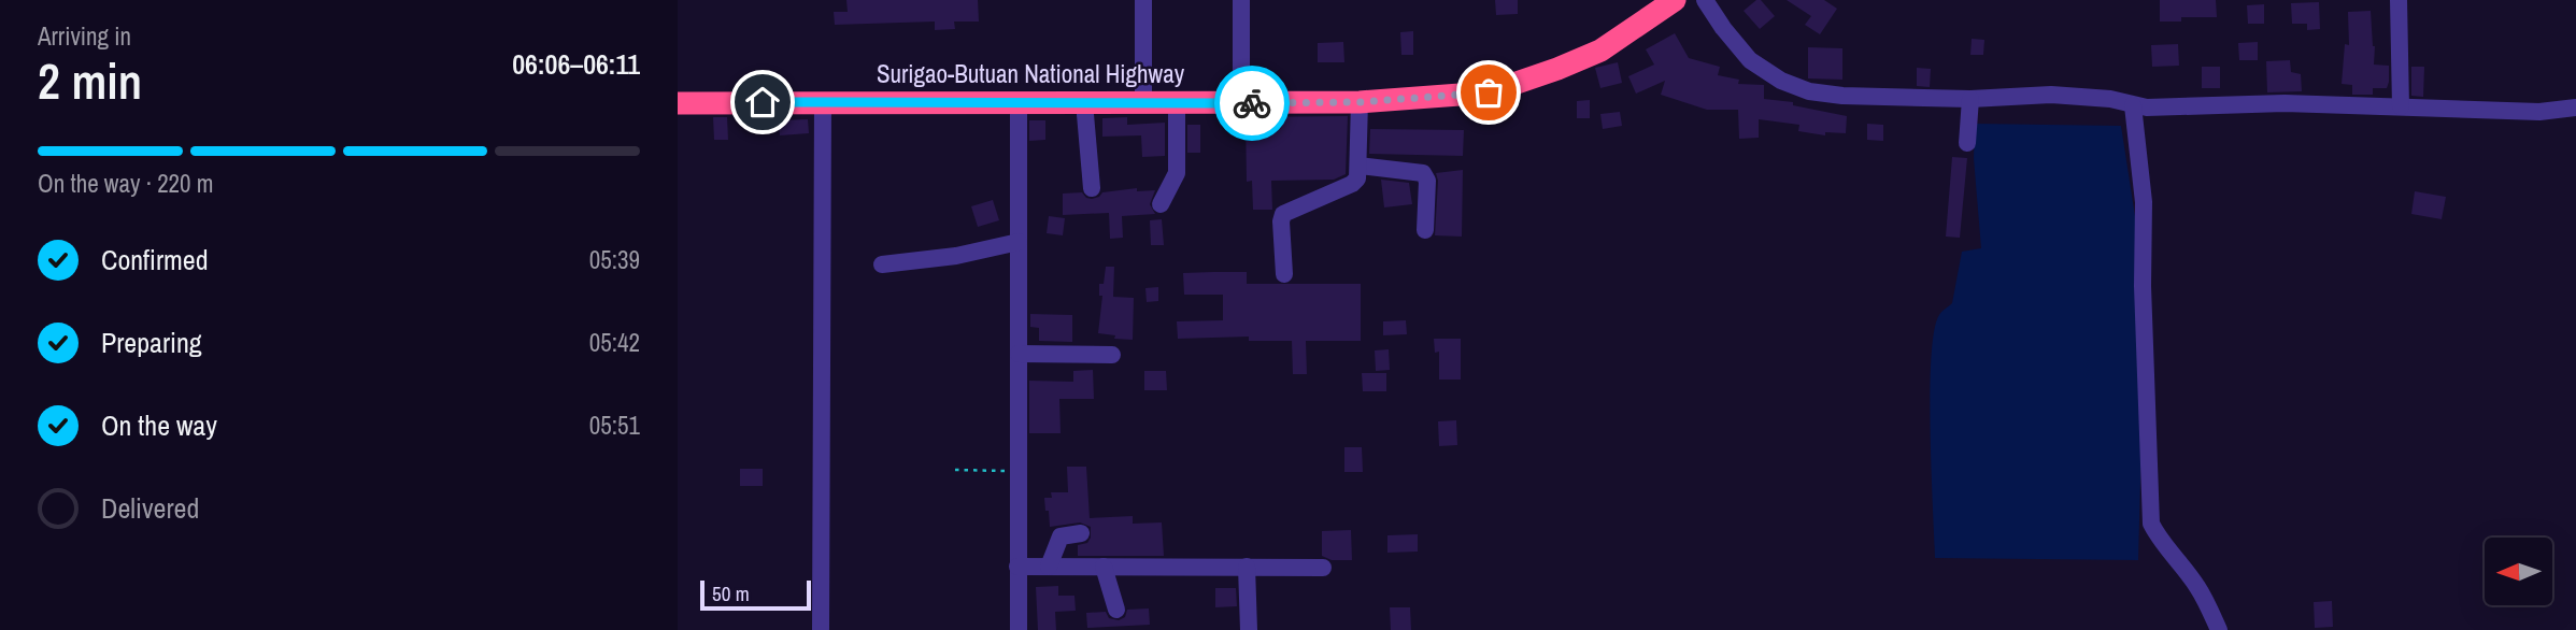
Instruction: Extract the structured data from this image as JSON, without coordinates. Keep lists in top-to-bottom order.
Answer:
{
  "streets": {
    "highway": ["Surigao-Butuan National Highway"]
  },
  "scale_bar": "50 m",
  "north": "left",
  "page": {
    "heading": ["2 min", "Arriving in", "06:06–06:11"],
    "bar": "On the way · 220 m",
    "list": [
      ["Confirmed", "05:39"],
      ["Preparing", "05:42"],
      ["On the way", "05:51"],
      "Delivered"
    ],
    "scale": "50 m"
  }
}
